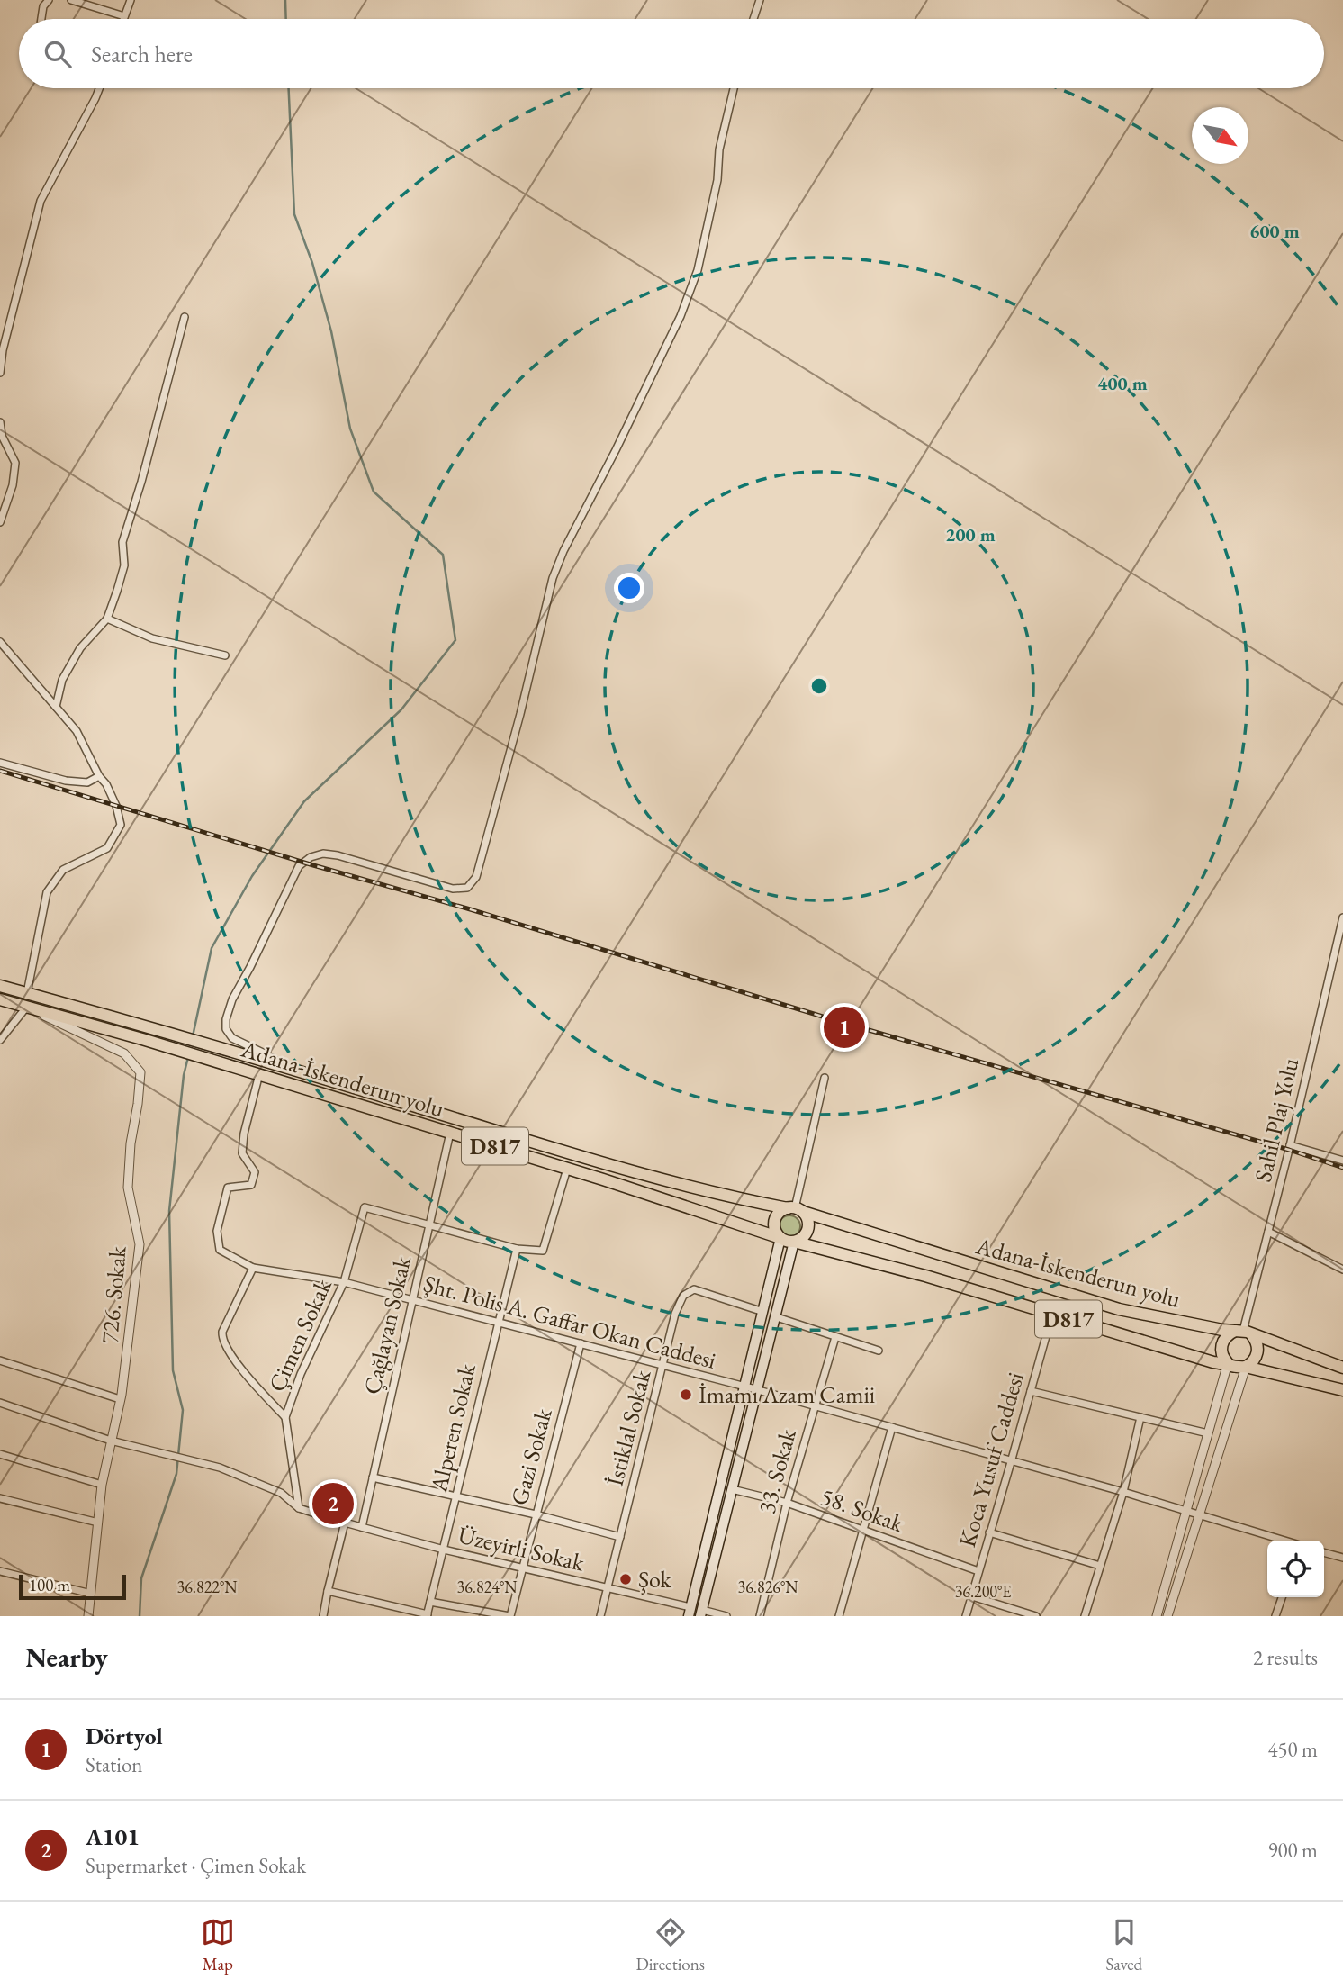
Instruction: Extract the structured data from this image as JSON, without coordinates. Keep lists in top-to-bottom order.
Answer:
{
  "streets": {
    "highway": ["Adana-İskenderun yolu", "D817"],
    "street": [
      "Sahil Plaj Yolu",
      "726. Sokak",
      "Şht. Polis A. Gaffar Okan Caddesi",
      "Çağlayan Sokak",
      "Çimen Sokak",
      "Alperen Sokak",
      "İstiklal Sokak",
      "Gazi Sokak",
      "Koca Yusuf Caddesi",
      "33. Sokak",
      "58. Sokak",
      "Üzeyirli Sokak"
    ]
  },
  "crossings": [
    ["Adana-İskenderun yolu", "Sahil Plaj Yolu"],
    ["Adana-İskenderun yolu", "D817"],
    ["Adana-İskenderun yolu", "726. Sokak"],
    ["Adana-İskenderun yolu", "Şht. Polis A. Gaffar Okan Caddesi"],
    ["Adana-İskenderun yolu", "Çağlayan Sokak"],
    ["Adana-İskenderun yolu", "Koca Yusuf Caddesi"],
    ["Şht. Polis A. Gaffar Okan Caddesi", "Çağlayan Sokak"],
    ["Şht. Polis A. Gaffar Okan Caddesi", "Çimen Sokak"],
    ["Şht. Polis A. Gaffar Okan Caddesi", "Alperen Sokak"],
    ["Şht. Polis A. Gaffar Okan Caddesi", "İstiklal Sokak"],
    ["Şht. Polis A. Gaffar Okan Caddesi", "Gazi Sokak"],
    ["Şht. Polis A. Gaffar Okan Caddesi", "Koca Yusuf Caddesi"],
    ["Şht. Polis A. Gaffar Okan Caddesi", "33. Sokak"],
    ["Çağlayan Sokak", "Çimen Sokak"],
    ["Çağlayan Sokak", "Üzeyirli Sokak"],
    ["Alperen Sokak", "Üzeyirli Sokak"],
    ["İstiklal Sokak", "Üzeyirli Sokak"],
    ["Gazi Sokak", "Üzeyirli Sokak"],
    ["Koca Yusuf Caddesi", "58. Sokak"],
    ["33. Sokak", "58. Sokak"]
  ],
  "places": ["İmamı Azam Camii", "Şok"],
  "scale_bar": "100 m",
  "north": "bottom right",
  "page": {
    "search": "Search here",
    "pins": ["1", "2"],
    "scale": "100 m",
    "heading": ["Nearby", "2 results"],
    "list": [
      {
        "mark": "1",
        "name": "Dörtyol",
        "note": "Station",
        "value": "450 m"
      },
      {
        "mark": "2",
        "name": "A101",
        "note": "Supermarket · Çimen Sokak",
        "value": "900 m"
      }
    ],
    "nav": ["Map", "Directions", "Saved"]
  },
  "coordinates": [
    "36.822°N",
    "36.824°N",
    "36.826°N",
    "36.200°E"
  ],
  "rings": ["600 m", "400 m", "200 m"]
}
